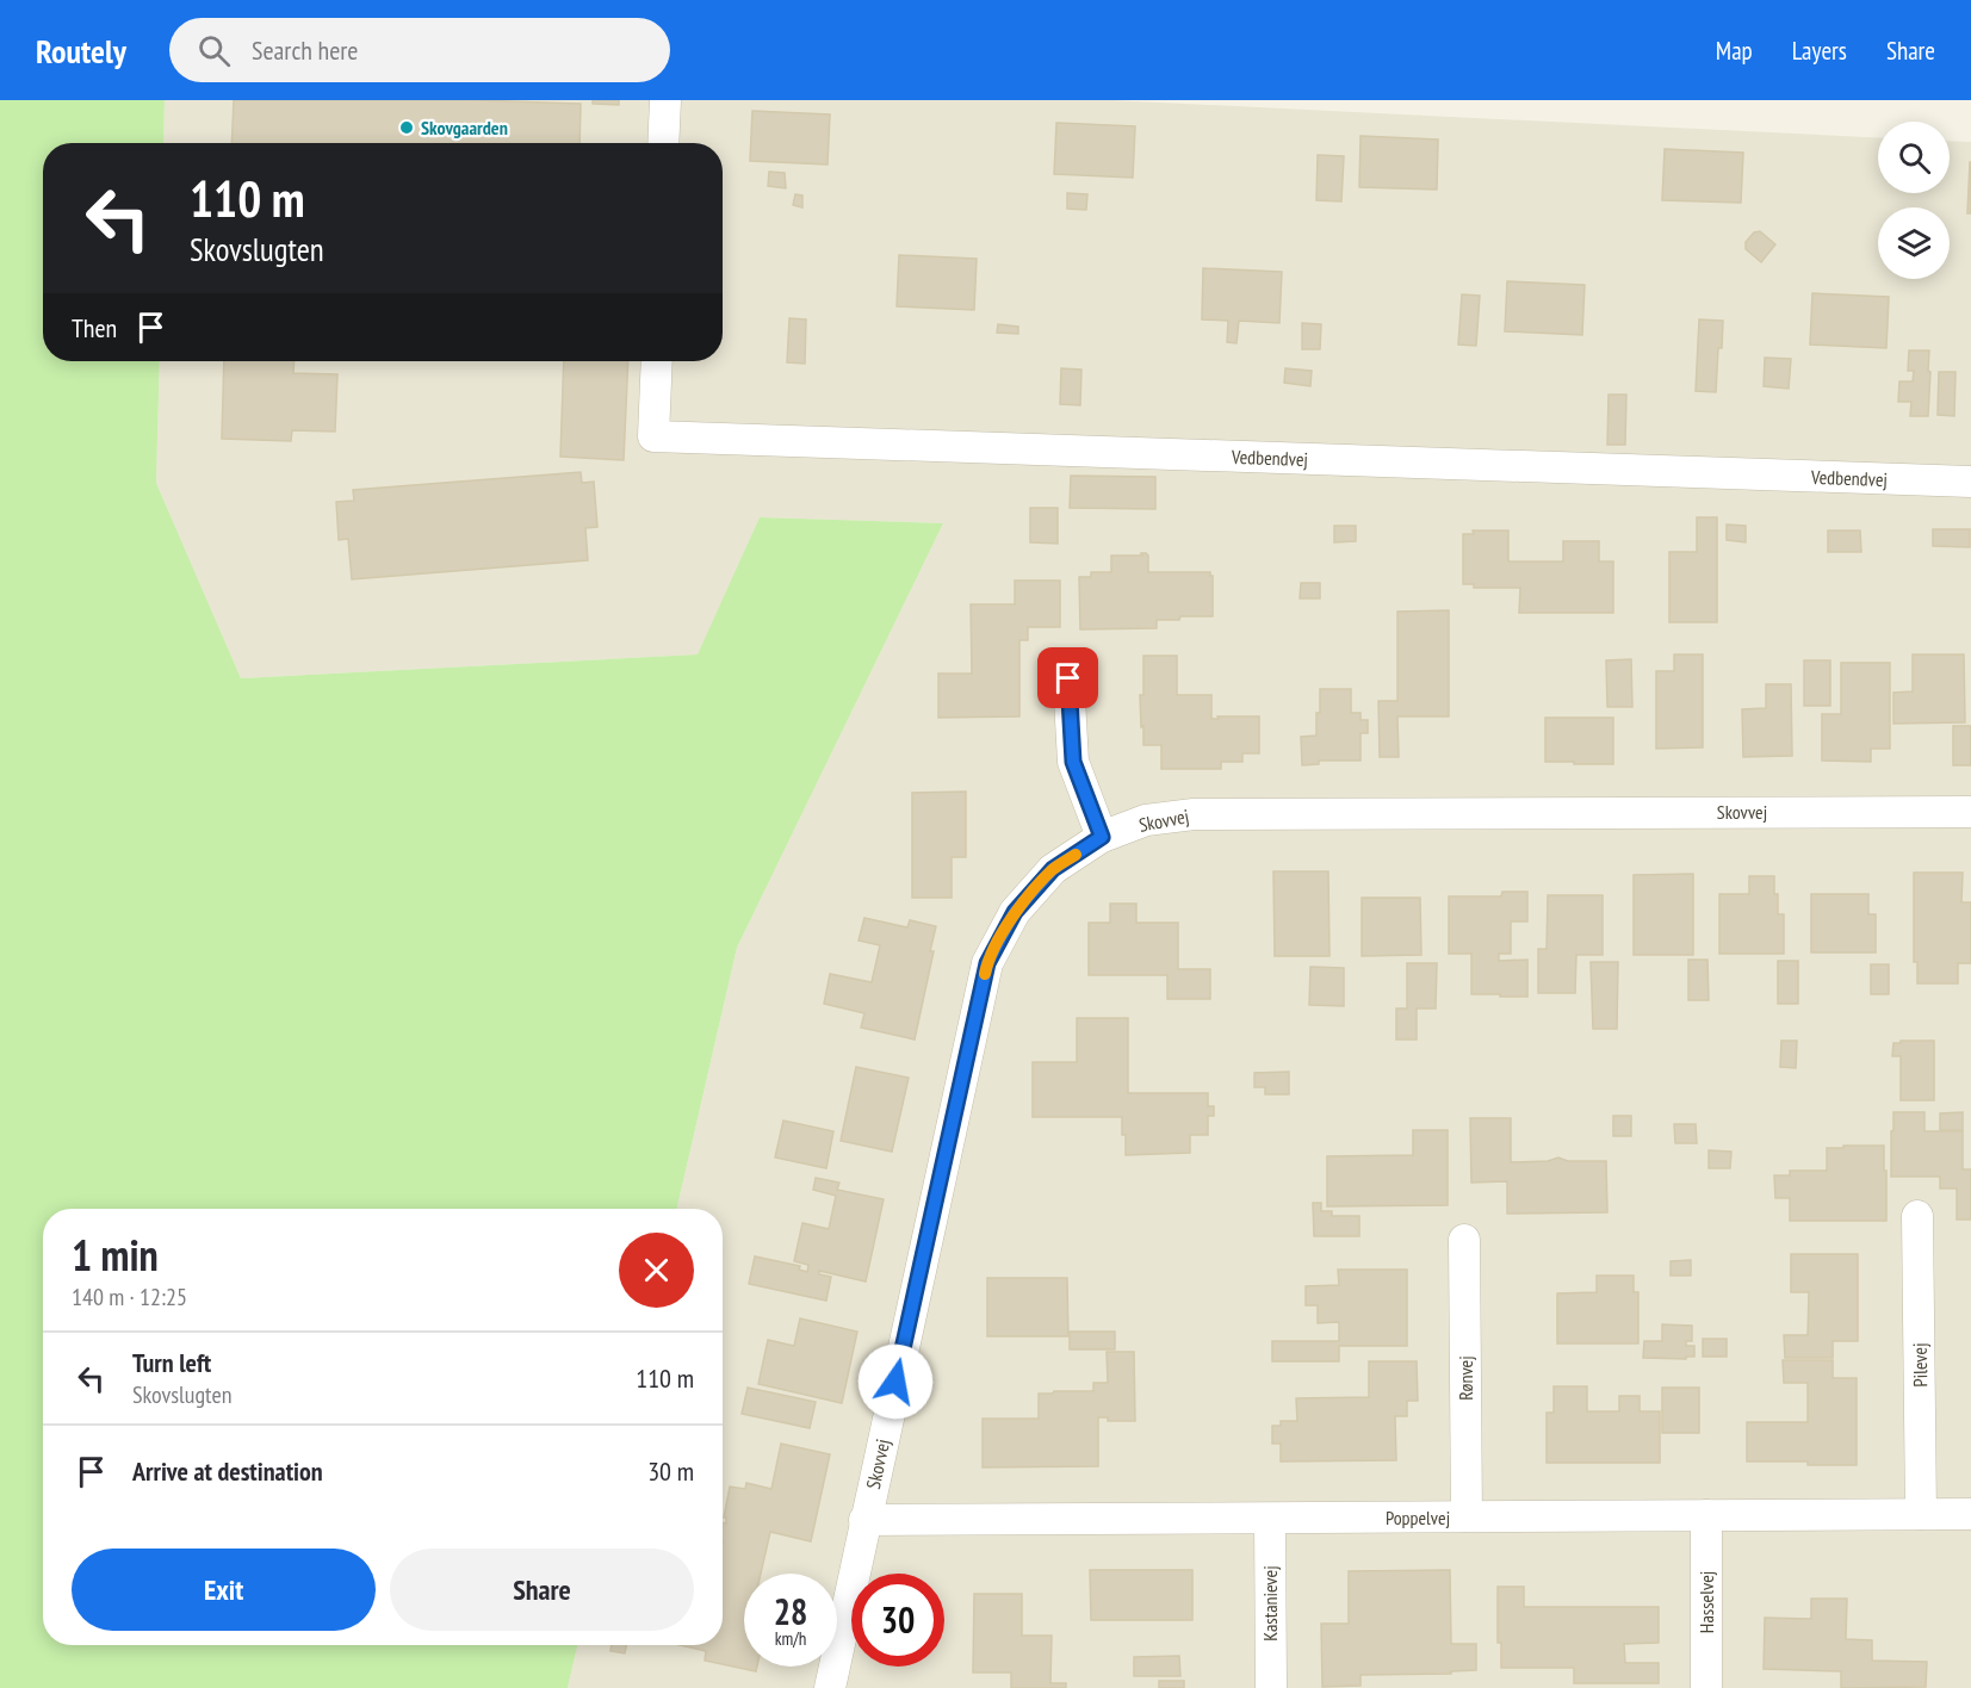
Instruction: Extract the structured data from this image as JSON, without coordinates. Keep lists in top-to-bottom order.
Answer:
{
  "streets": {
    "street": [
      "Vedbendvej",
      "Skovvej",
      "Pilevej",
      "Rønvej",
      "Poppelvej",
      "Hasselvej",
      "Kastanievej"
    ]
  },
  "crossings": [
    ["Skovvej", "Poppelvej"],
    ["Pilevej", "Poppelvej"],
    ["Rønvej", "Poppelvej"],
    ["Poppelvej", "Hasselvej"],
    ["Poppelvej", "Kastanievej"]
  ],
  "places": ["Skovgaarden"],
  "page": {
    "header": "Routely",
    "search": "Search here",
    "nav": ["Map", "Layers", "Share"],
    "turn": ["110 m", "Skovslugten"],
    "then": "Then",
    "heading": ["1 min", "140 m · 12:25"],
    "list": [
      {
        "name": "Turn left",
        "note": "Skovslugten",
        "value": "110 m"
      },
      {
        "name": "Arrive at destination",
        "value": "30 m"
      }
    ],
    "buttons": ["Exit", "Share"],
    "speed": "28 km/h",
    "limit": "30"
  }
}
